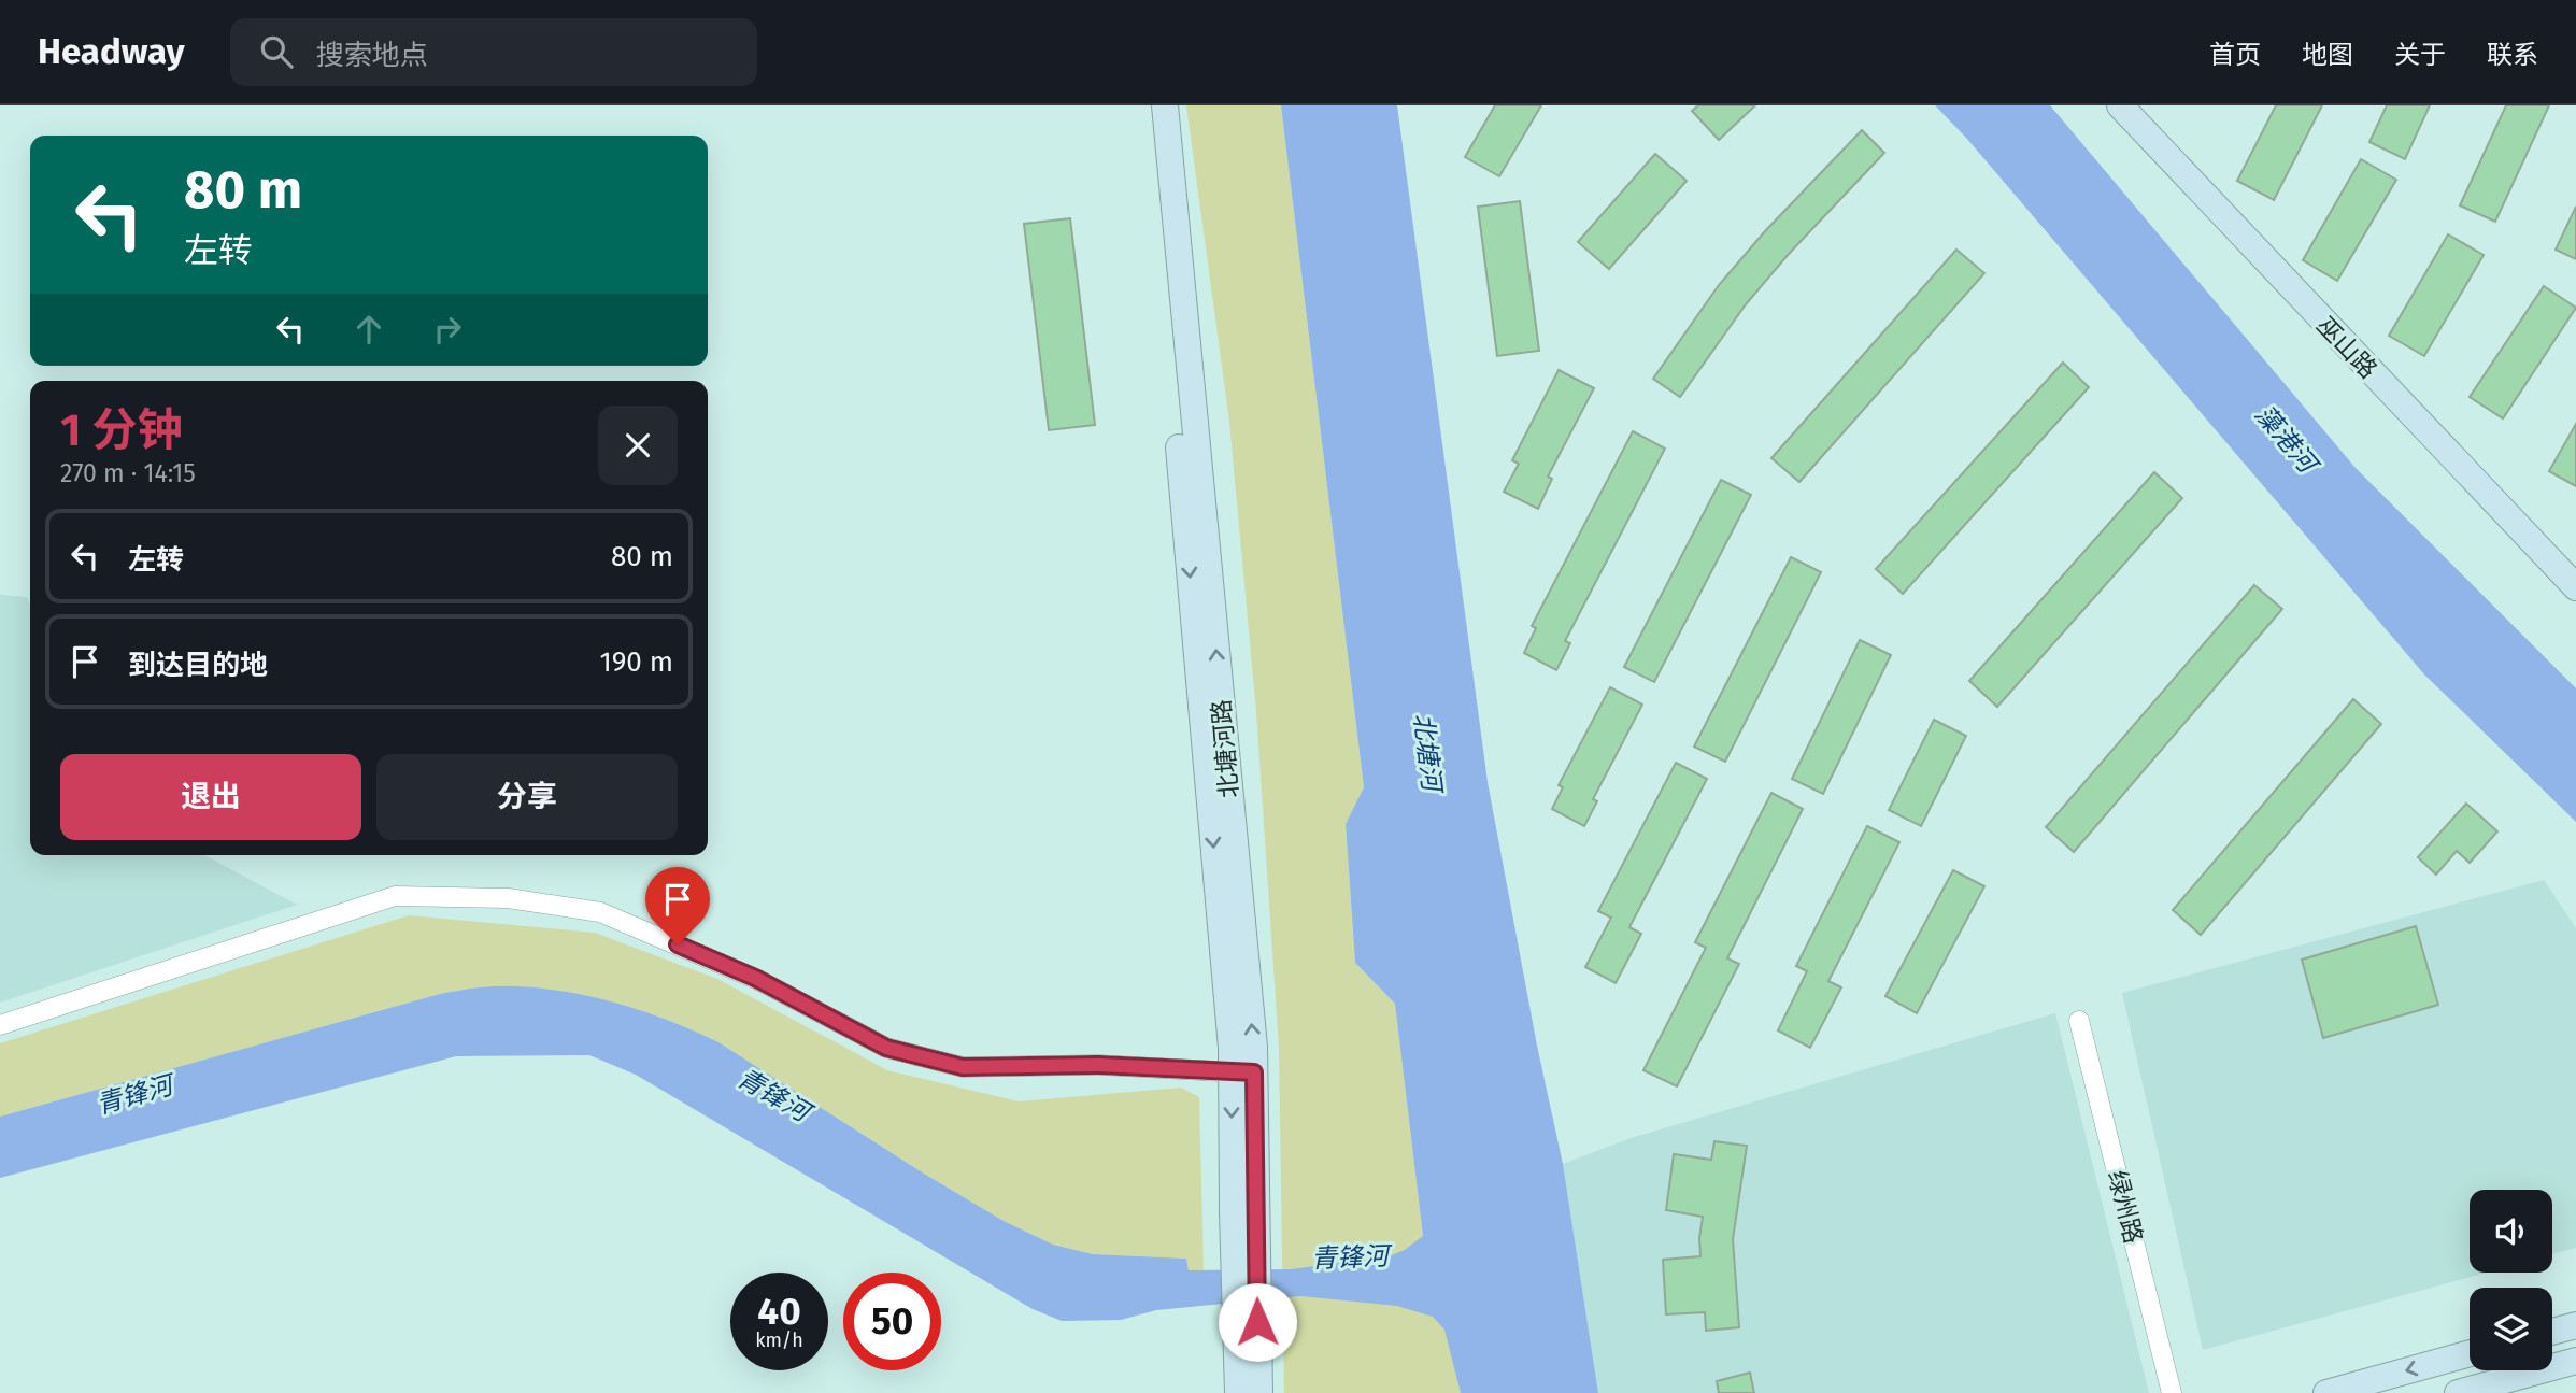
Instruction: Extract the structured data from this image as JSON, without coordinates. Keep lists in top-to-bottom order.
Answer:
{
  "streets": {
    "main road": ["巫山路", "北塘河路"],
    "street": ["绿州路"]
  },
  "water": ["藻港河", "北塘河", "青锋河"],
  "page": {
    "header": "Headway",
    "search": "搜索地点",
    "nav": [
      "首页",
      "地图",
      "关于",
      "联系"
    ],
    "turn": ["80 m", "左转"],
    "heading": ["1 分钟", "270 m · 14:15"],
    "list": [
      {
        "name": "左转",
        "value": "80 m"
      },
      {
        "name": "到达目的地",
        "value": "190 m"
      }
    ],
    "buttons": ["退出", "分享"],
    "speed": "40 km/h",
    "limit": "50"
  }
}
